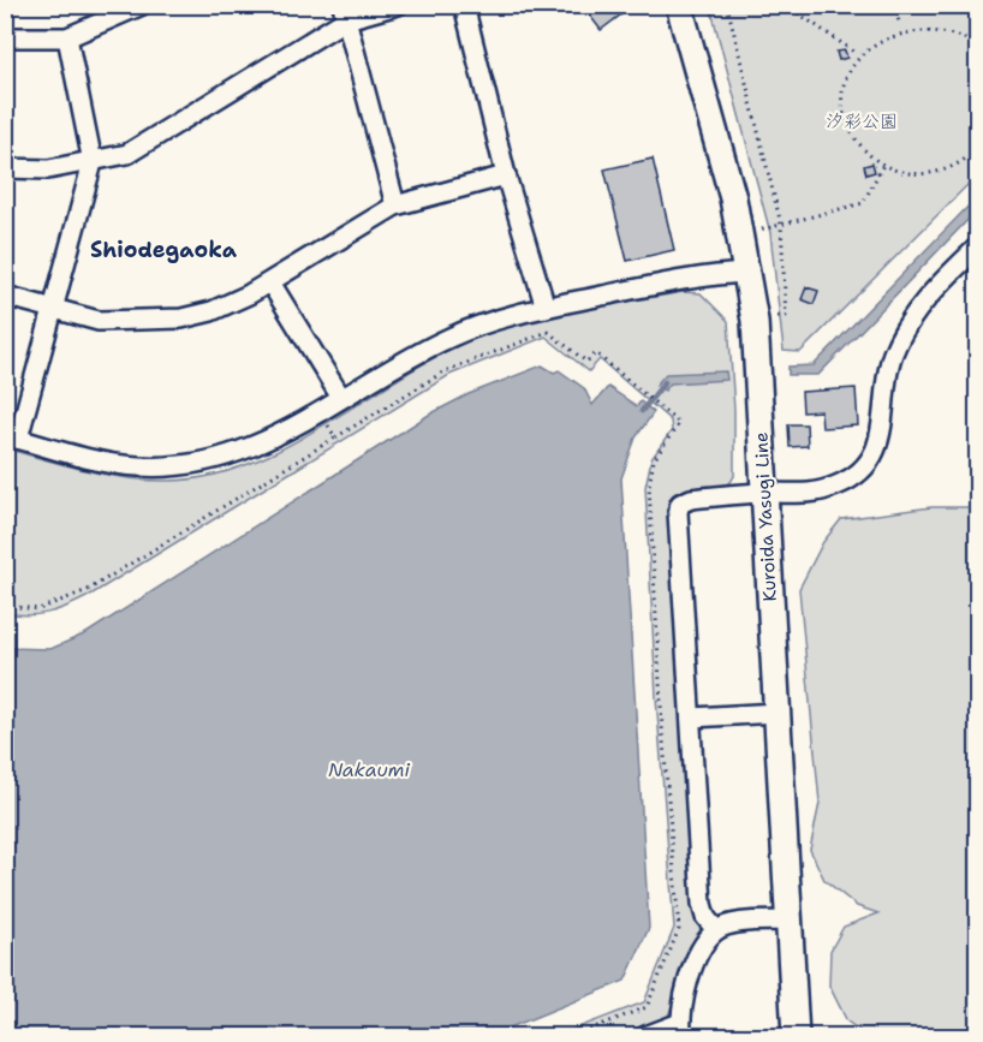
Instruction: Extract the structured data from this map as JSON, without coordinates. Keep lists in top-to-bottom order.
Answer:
{
  "streets": {
    "main road": ["Kuroida Yasugi Line"]
  },
  "districts": ["Shiodegaoka"],
  "water": ["Nakaumi"],
  "parks": ["汐彩公園"]
}
